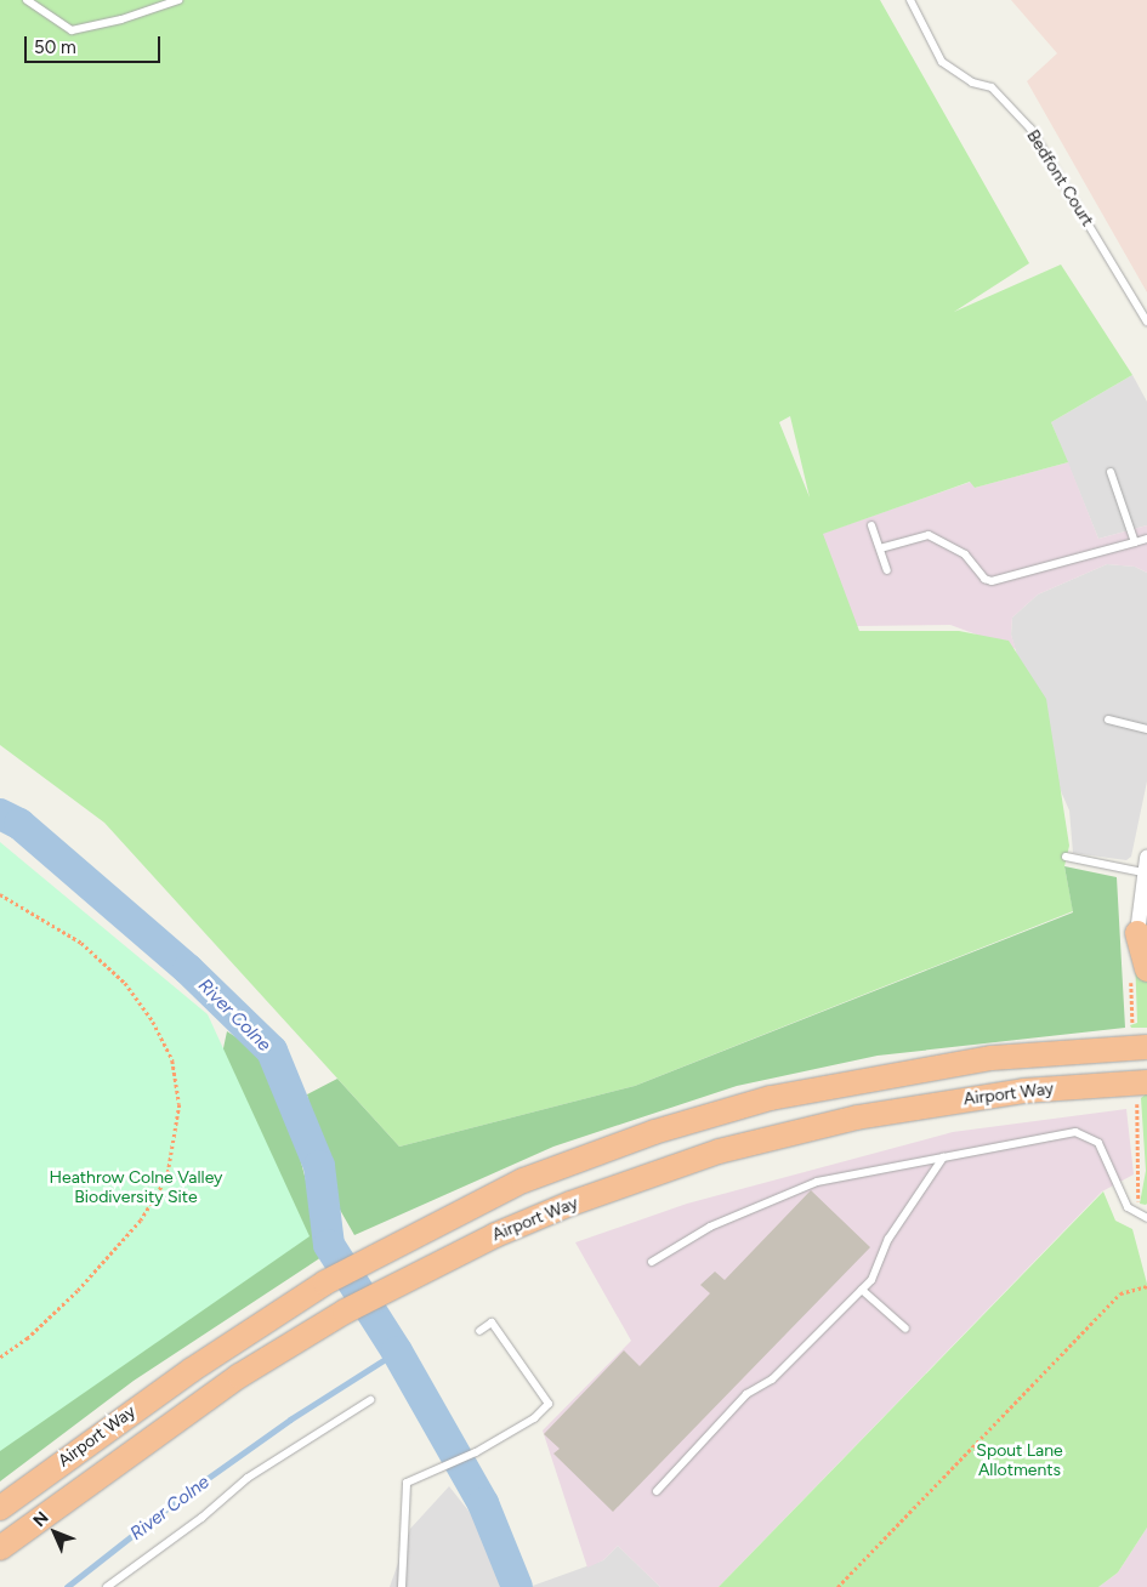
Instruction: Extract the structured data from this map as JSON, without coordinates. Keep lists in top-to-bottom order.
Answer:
{
  "streets": {
    "highway": ["Airport Way"],
    "lane": ["Bedfont Court"]
  },
  "water": ["River Colne"],
  "parks": ["Heathrow Colne Valley Biodiversity Site", "Spout Lane Allotments"],
  "scale_bar": "50 m",
  "north": "top left"
}
